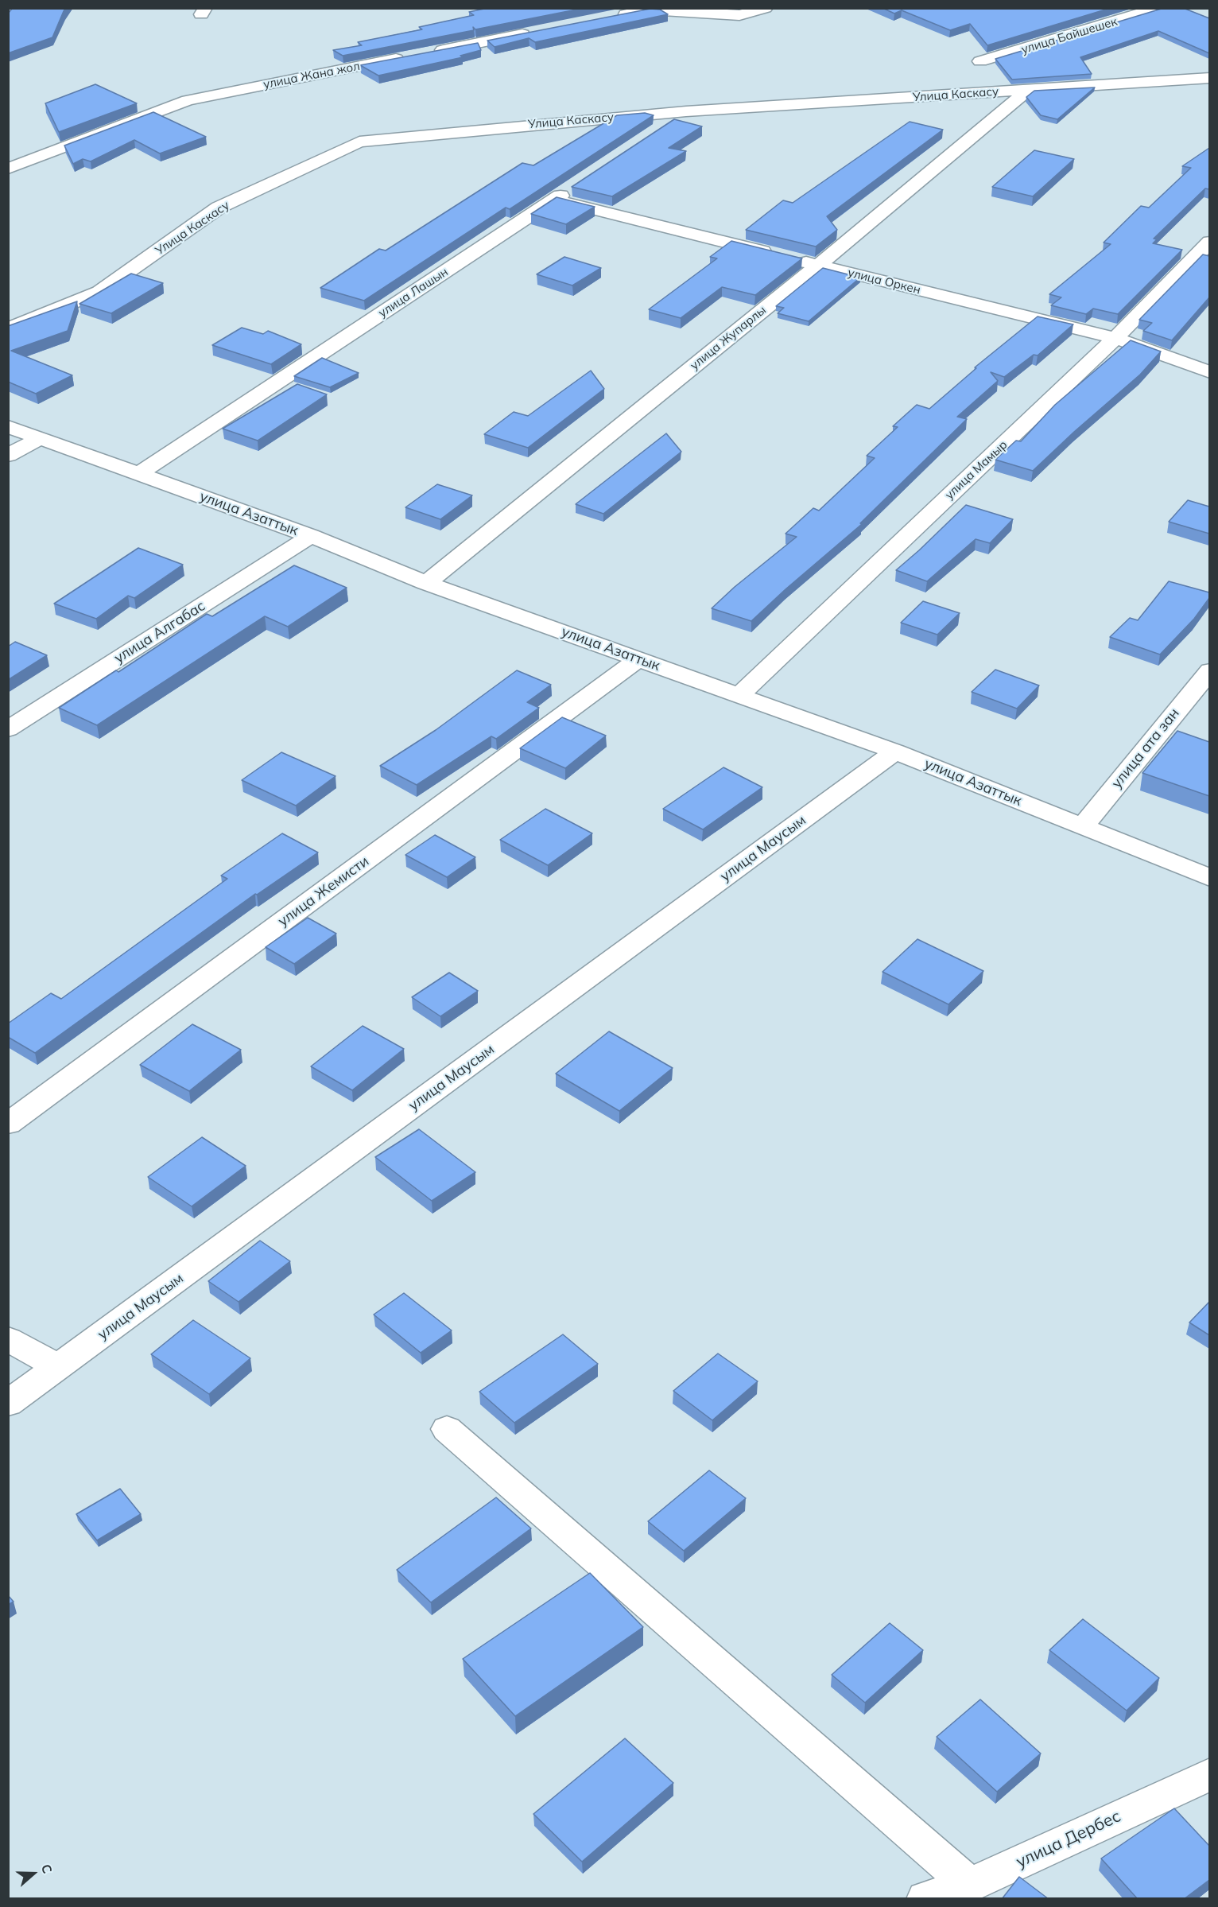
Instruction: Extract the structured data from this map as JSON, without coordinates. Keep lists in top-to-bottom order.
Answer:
{
  "streets": {
    "street": [
      "улица Байшешек",
      "улица Жана жол",
      "Улица Каскасу",
      "улица Оркен",
      "улица Лашын",
      "улица Жупарлы",
      "улица Мамыр",
      "улица Азаттык",
      "улица Алгабас",
      "улица ата зан",
      "улица Маусым",
      "улица Жемисти",
      "улица Дербес"
    ]
  },
  "crossings": [
    ["Улица Каскасу", "улица Жупарлы"],
    ["улица Оркен", "улица Лашын"],
    ["улица Оркен", "улица Жупарлы"],
    ["улица Оркен", "улица Мамыр"],
    ["улица Лашын", "улица Азаттык"],
    ["улица Жупарлы", "улица Азаттык"],
    ["улица Мамыр", "улица Азаттык"],
    ["улица Азаттык", "улица Алгабас"],
    ["улица Азаттык", "улица ата зан"],
    ["улица Азаттык", "улица Маусым"],
    ["улица Азаттык", "улица Жемисти"]
  ],
  "north": "right"
}
